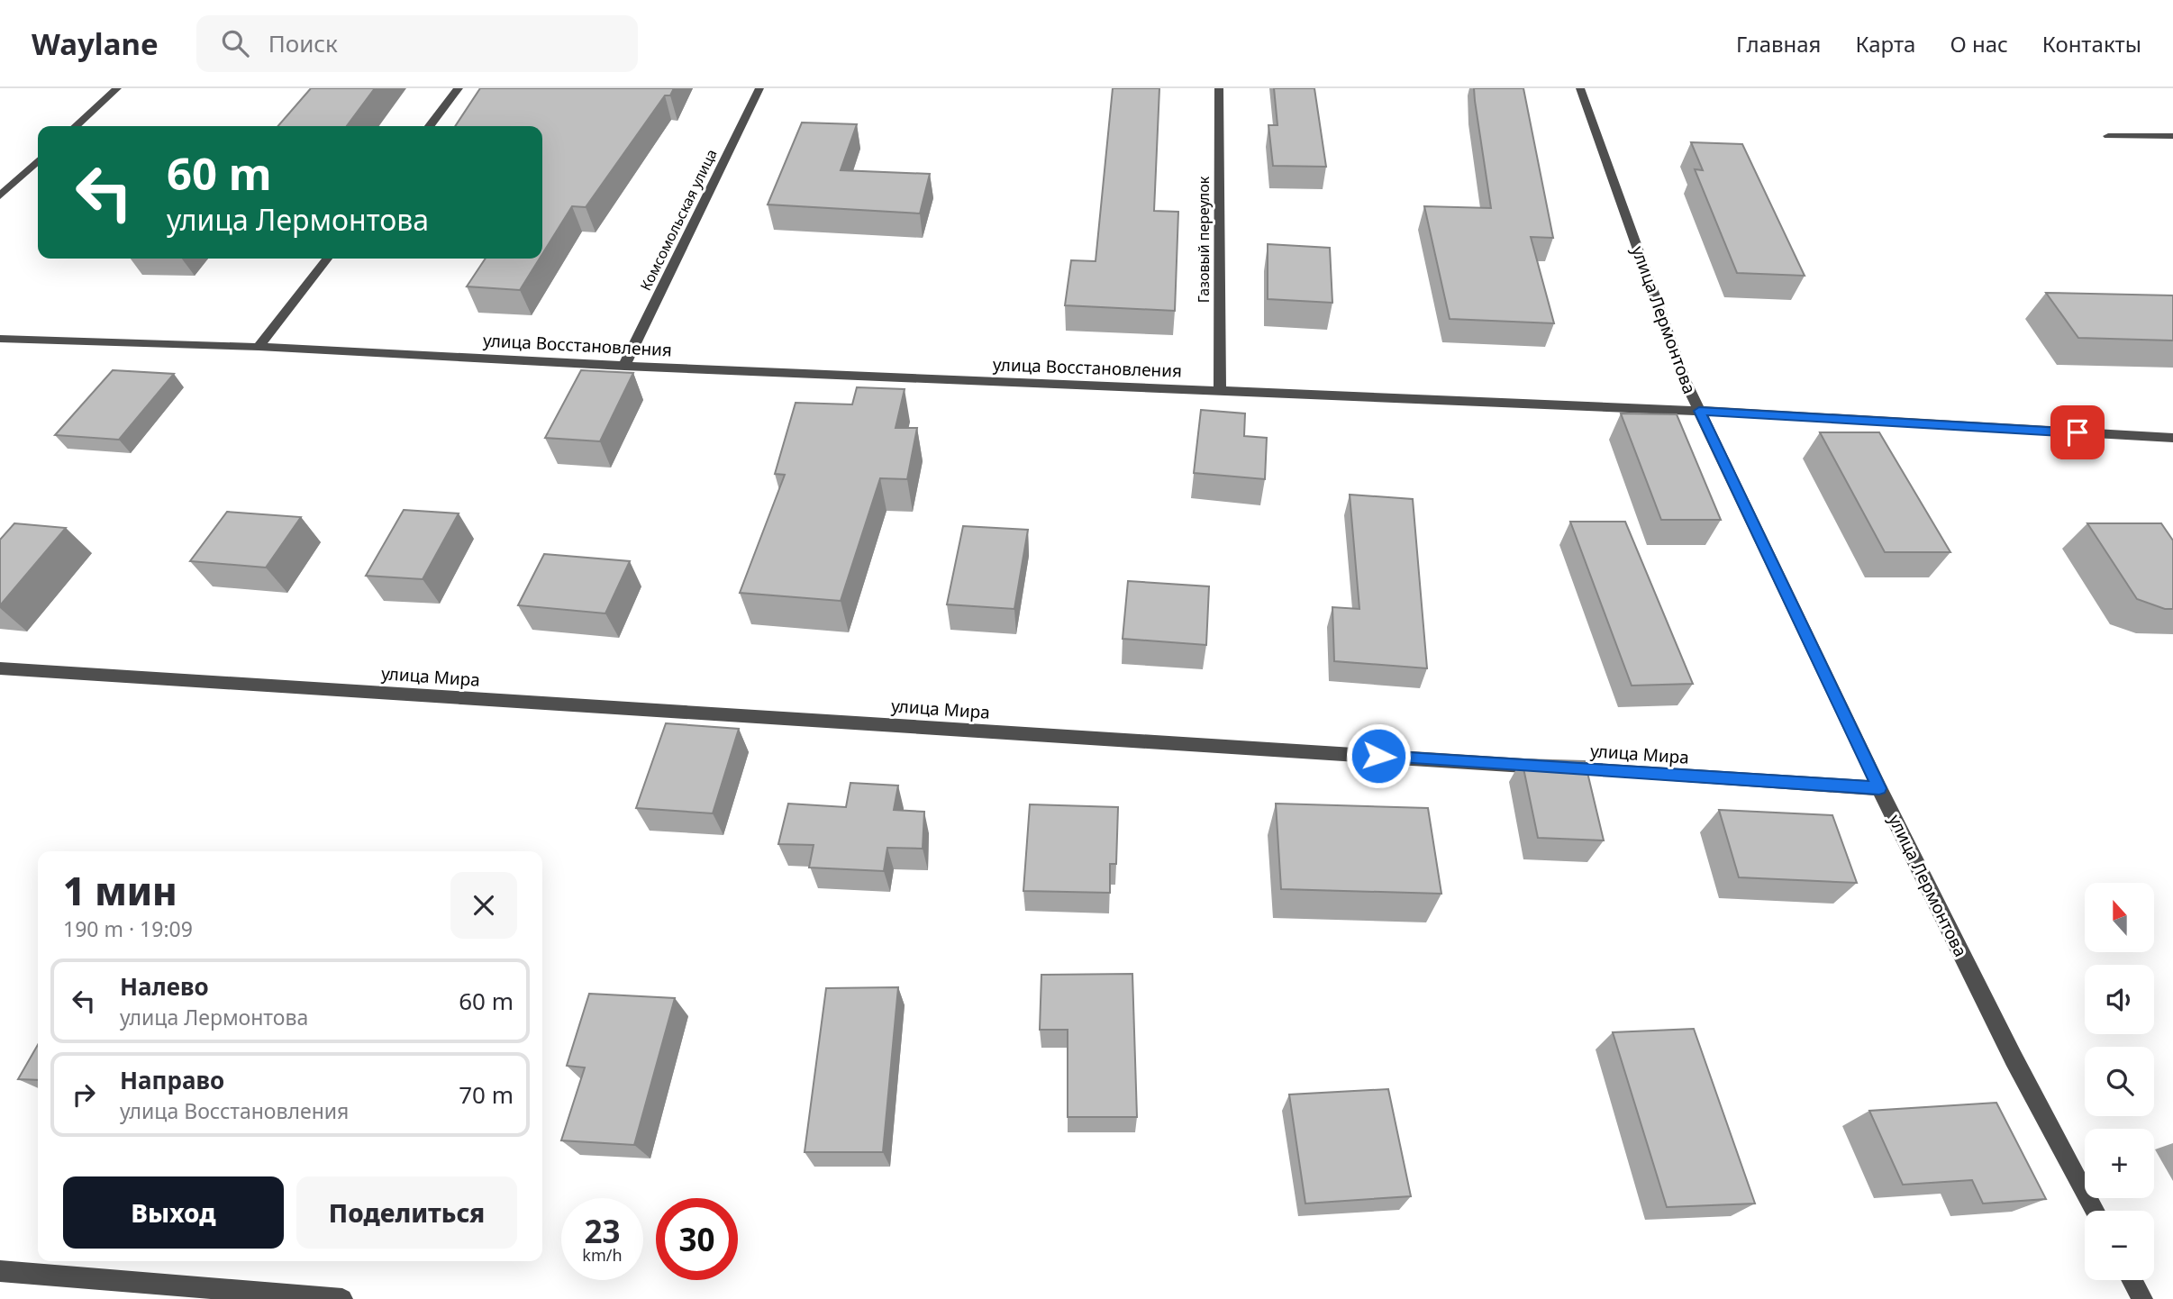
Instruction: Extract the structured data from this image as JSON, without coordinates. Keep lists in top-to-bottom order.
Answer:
{
  "streets": {
    "street": [
      "Комсомольская улица",
      "Газовый переулок",
      "улица Лермонтова",
      "улица Восстановления",
      "улица Мира"
    ]
  },
  "crossings": [
    ["Комсомольская улица", "улица Восстановления"],
    ["Газовый переулок", "улица Восстановления"],
    ["улица Лермонтова", "улица Восстановления"],
    ["улица Лермонтова", "улица Мира"]
  ],
  "north": "top",
  "page": {
    "header": "Waylane",
    "search": "Поиск",
    "nav": [
      "Главная",
      "Карта",
      "О нас",
      "Контакты"
    ],
    "turn": ["60 m", "улица Лермонтова"],
    "heading": ["1 мин", "190 m · 19:09"],
    "map_buttons": ["+", "−"],
    "list": [
      {
        "name": "Налево",
        "note": "улица Лермонтова",
        "value": "60 m"
      },
      {
        "name": "Направо",
        "note": "улица Восстановления",
        "value": "70 m"
      }
    ],
    "buttons": ["Выход", "Поделиться"],
    "speed": "23 km/h",
    "limit": "30"
  }
}
